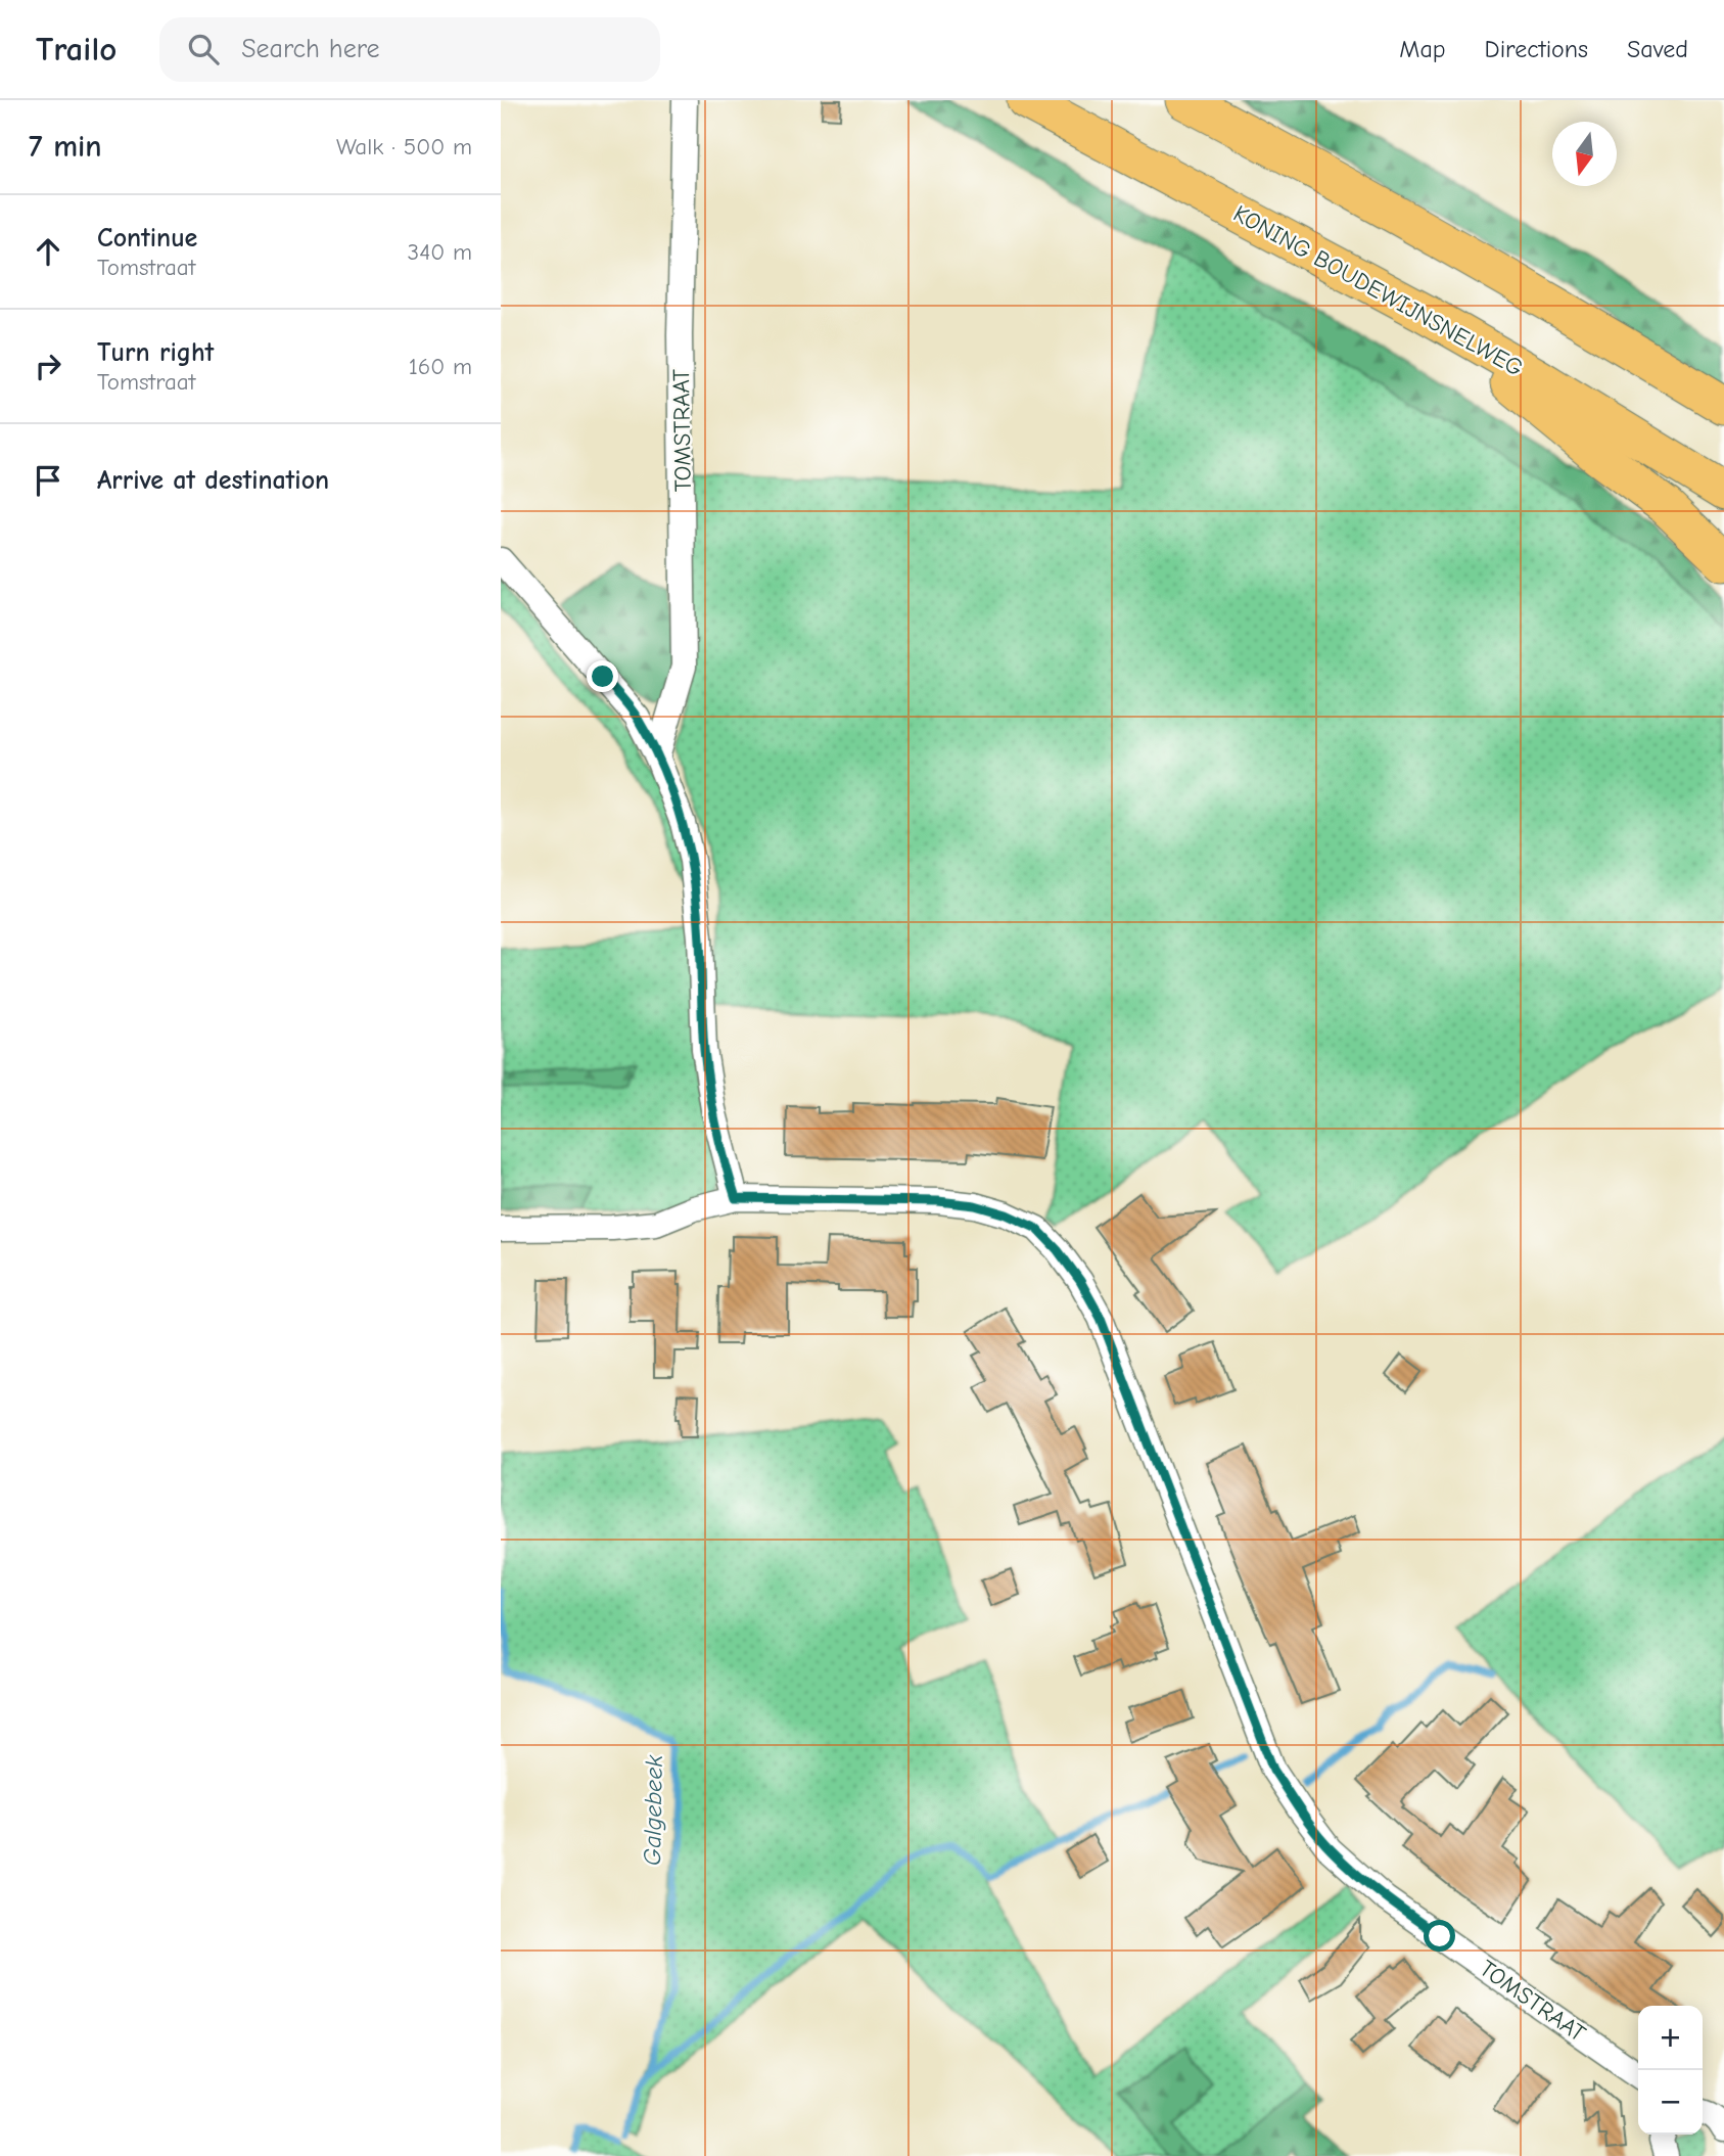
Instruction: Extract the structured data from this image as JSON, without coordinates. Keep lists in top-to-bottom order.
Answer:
{
  "streets": {
    "highway": ["KONING BOUDEWIJNSNELWEG"],
    "street": ["TOMSTRAAT"]
  },
  "water": ["Galgebeek"],
  "north": "bottom",
  "page": {
    "header": "Trailo",
    "search": "Search here",
    "nav": ["Map", "Directions", "Saved"],
    "heading": ["7 min", "Walk · 500 m"],
    "list": [
      ["Continue", "Tomstraat", "340 m"],
      ["Turn right", "Tomstraat", "160 m"],
      "Arrive at destination"
    ],
    "map_buttons": ["+", "−"]
  }
}
